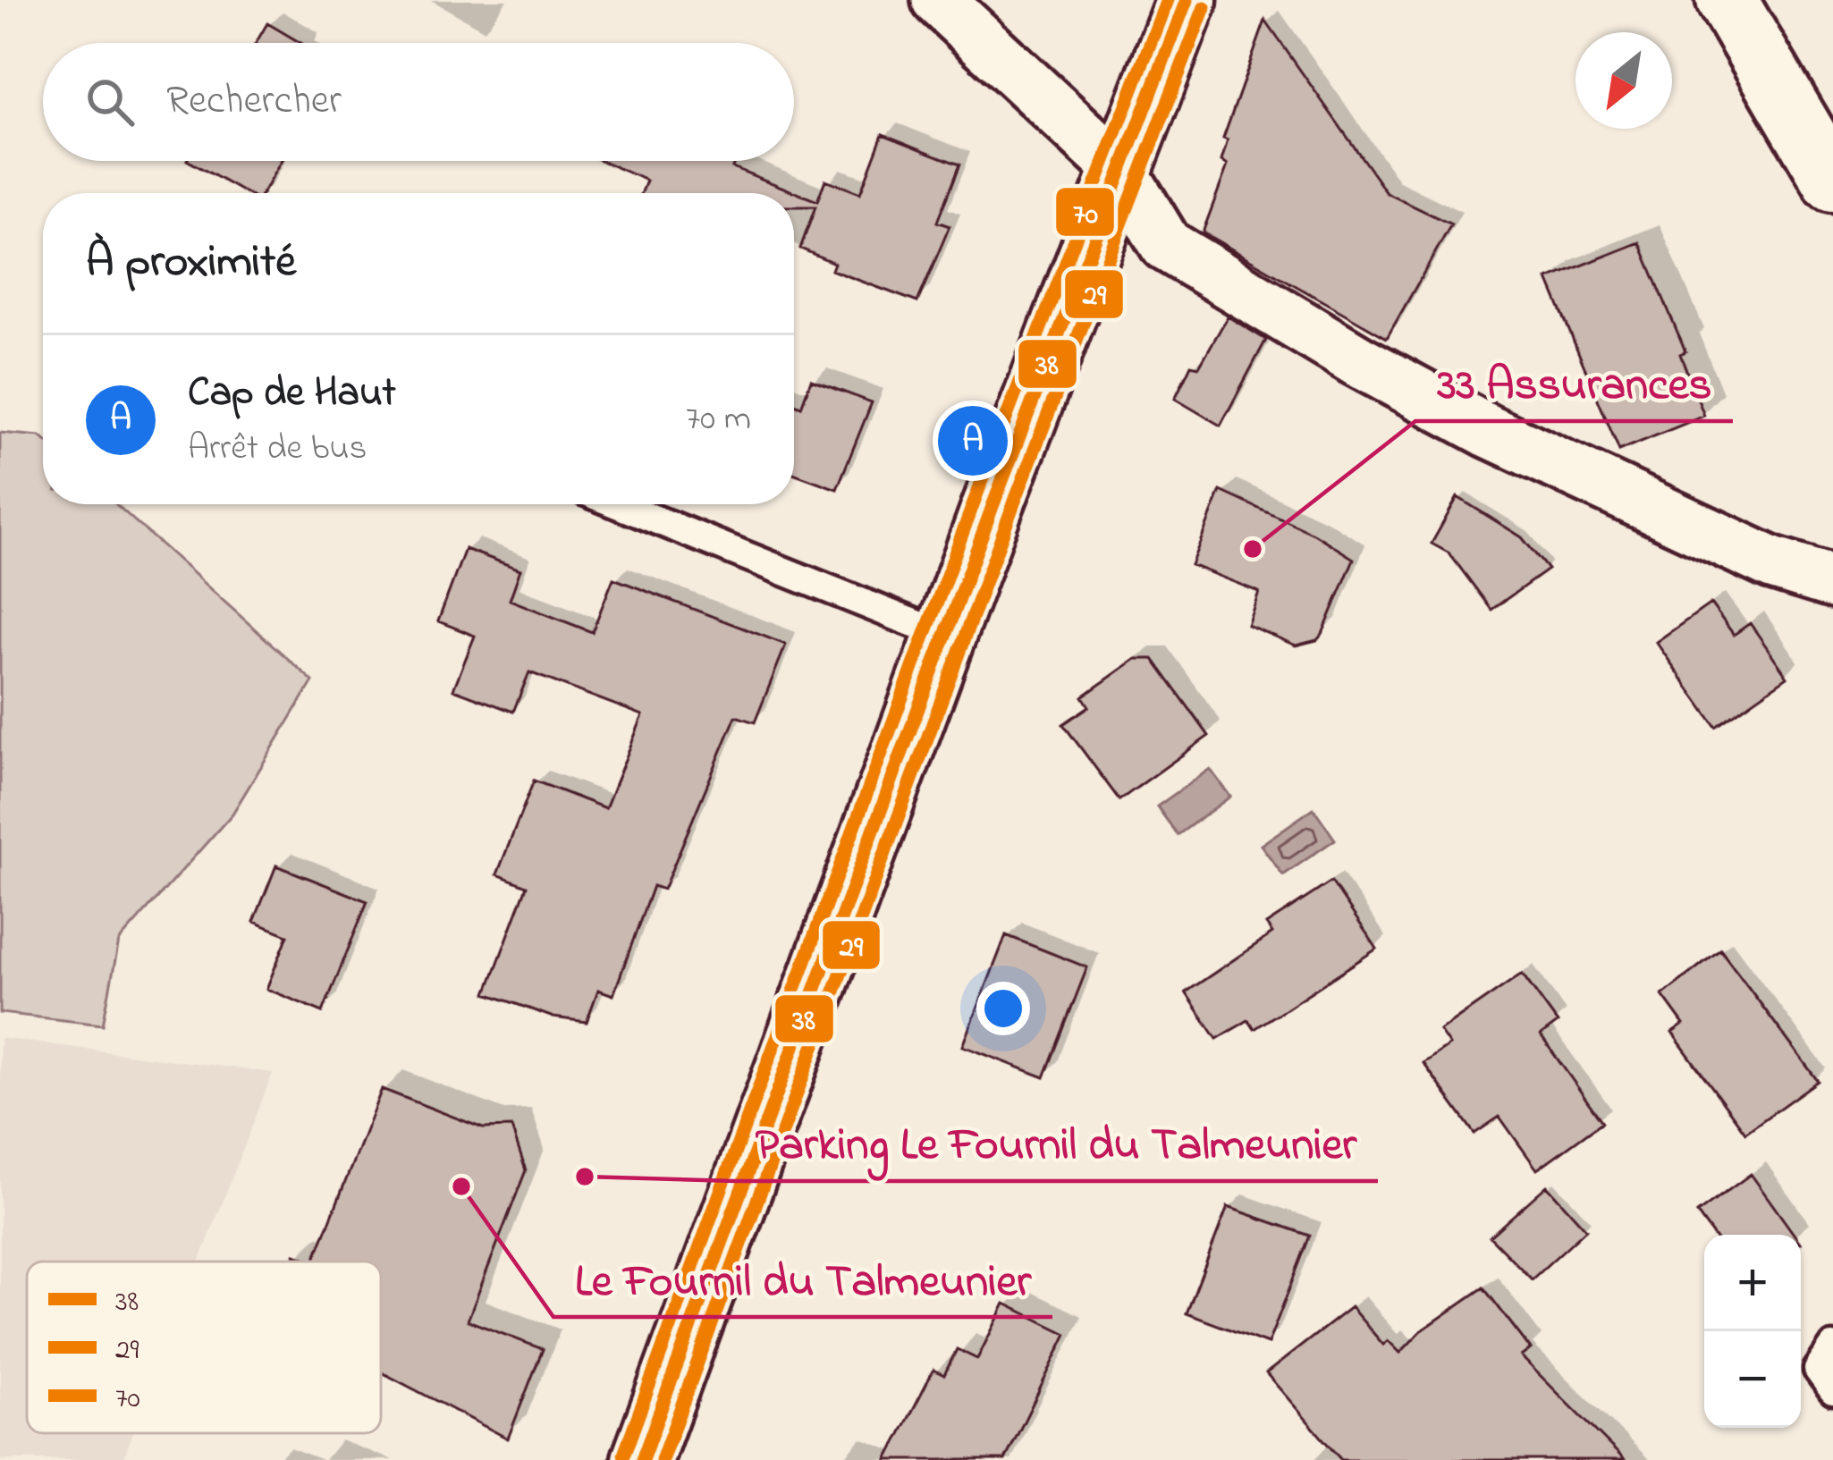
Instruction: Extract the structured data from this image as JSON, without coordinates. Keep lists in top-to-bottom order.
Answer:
{
  "places": ["33 Assurances", "Parking Le Fournil du Talmeunier", "Le Fournil du Talmeunier"],
  "lines": ["transit line 38", "transit line 70", "transit line 29"],
  "legend": ["38", "29", "70"],
  "north": "bottom left",
  "page": {
    "search": "Rechercher",
    "heading": "À proximité",
    "list": [
      {
        "mark": "A",
        "name": "Cap de Haut",
        "note": "Arrêt de bus",
        "value": "70 m"
      }
    ],
    "pins": "A",
    "map_buttons": ["+", "−"]
  }
}
